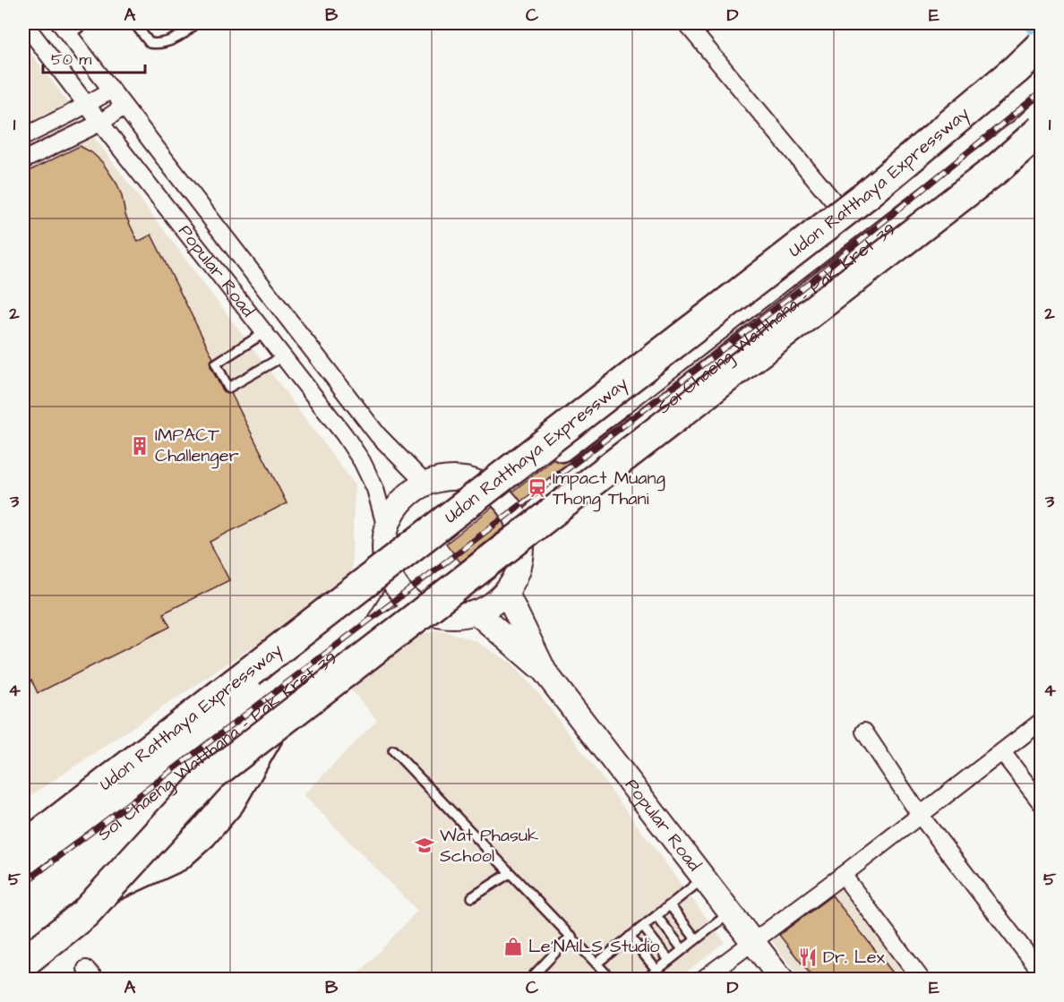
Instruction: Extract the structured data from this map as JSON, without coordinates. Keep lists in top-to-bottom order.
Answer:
{
  "streets": {
    "highway": ["Udon Ratthaya Expressway"],
    "main road": ["Popular Road", "Soi Chaeng Watthana - Pak Kret 39"]
  },
  "crossings": [
    ["Popular Road", "Soi Chaeng Watthana - Pak Kret 39"]
  ],
  "places": {
    "building": ["IMPACT Challenger"],
    "station": ["Impact Muang Thong Thani"],
    "school or university": ["Wat Phasuk School"],
    "shop": ["Le'NAILS Studio"],
    "restaurant": ["Dr. Lex"]
  },
  "scale_bar": "50 m",
  "grid": {
    "columns": [
      "A",
      "B",
      "C",
      "D",
      "E"
    ],
    "rows": [
      "1",
      "2",
      "3",
      "4",
      "5"
    ]
  }
}
